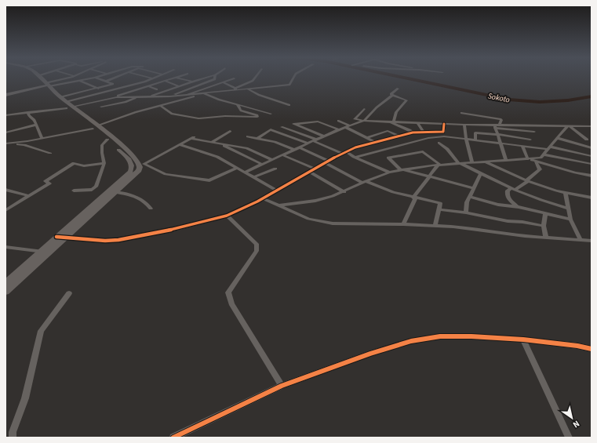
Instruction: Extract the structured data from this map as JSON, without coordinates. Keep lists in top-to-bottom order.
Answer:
{
  "water": ["Sokoto"],
  "north": "bottom right"
}
